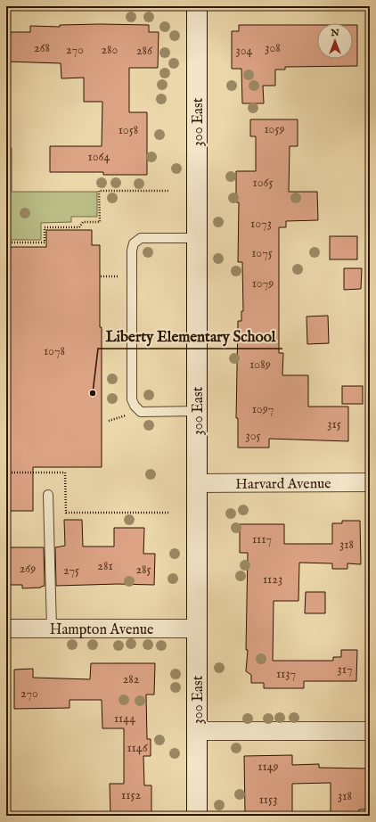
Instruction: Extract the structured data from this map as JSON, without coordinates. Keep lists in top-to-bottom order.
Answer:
{
  "streets": {
    "street": ["300 East", "Harvard Avenue", "Hampton Avenue"]
  },
  "crossings": [
    ["300 East", "Harvard Avenue"],
    ["300 East", "Hampton Avenue"]
  ],
  "places": ["Liberty Elementary School"],
  "house_numbers": [
    "268",
    "308",
    "270",
    "280",
    "286",
    "304",
    "1059",
    "1058",
    "1064",
    "1065",
    "1073",
    "1075",
    "1079",
    "1078",
    "1089",
    "1097",
    "315",
    "305",
    "1117",
    "318",
    "281",
    "269",
    "285",
    "275",
    "1123",
    "317",
    "1137",
    "282",
    "270",
    "1144",
    "1146",
    "1149",
    "1152",
    "318",
    "1153"
  ],
  "north": "top"
}
